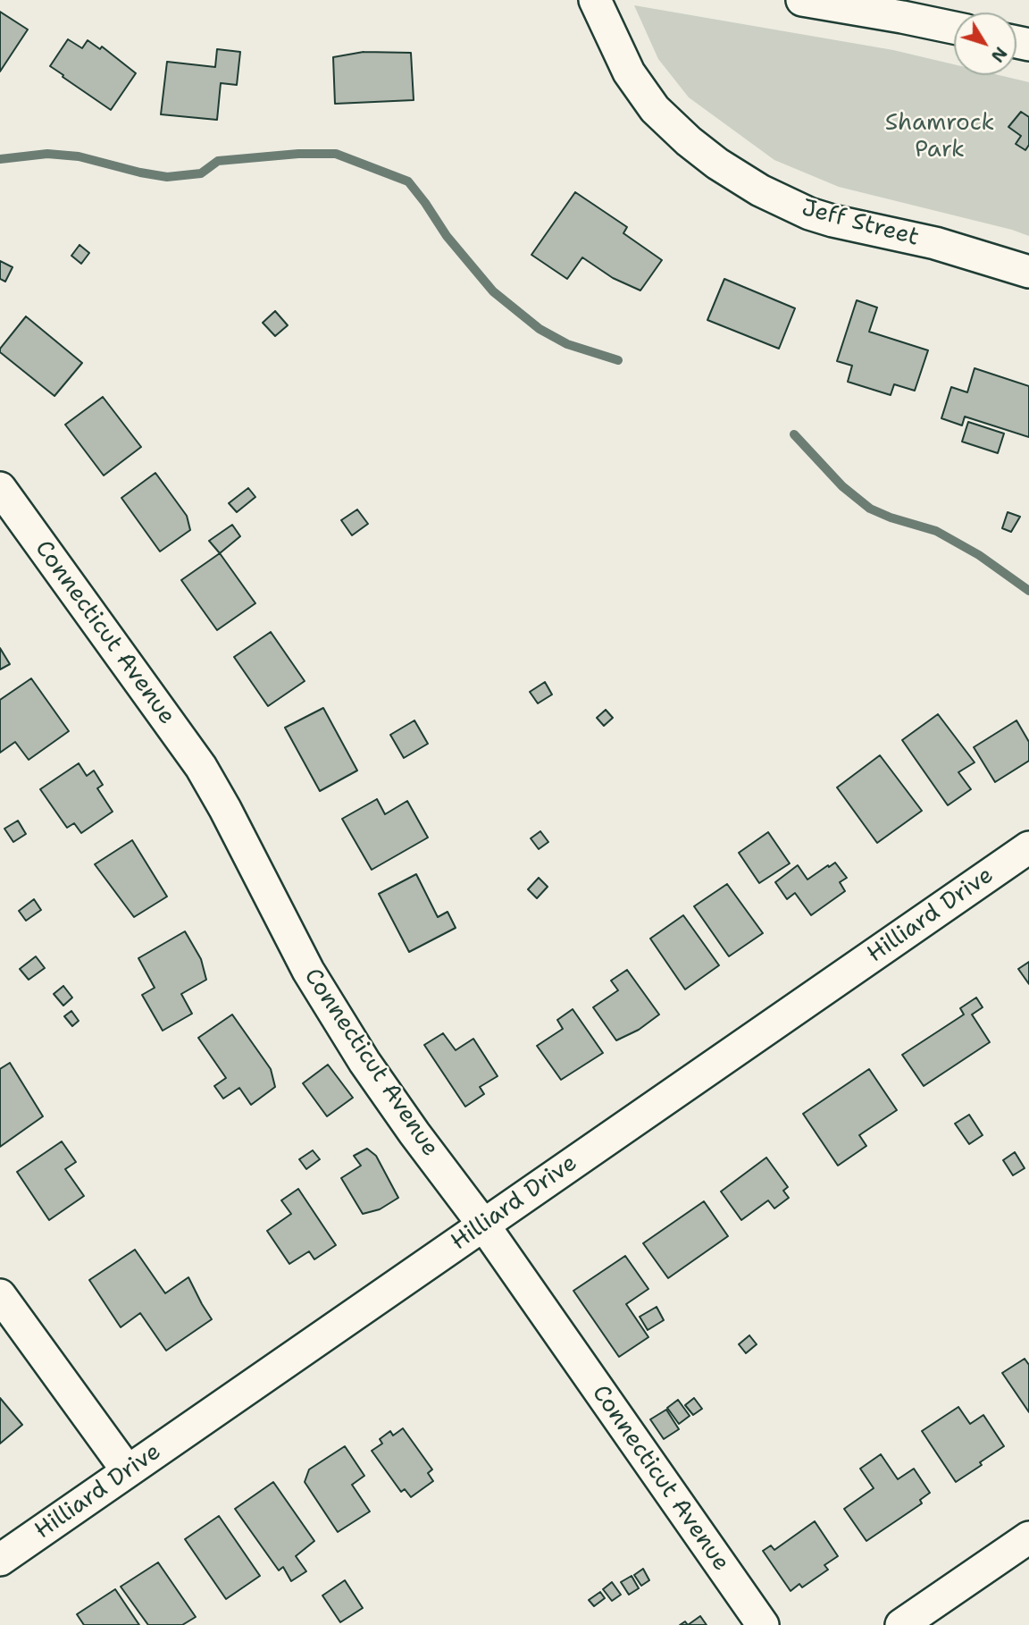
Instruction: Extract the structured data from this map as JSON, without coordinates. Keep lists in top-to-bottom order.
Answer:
{
  "streets": {
    "street": ["Jeff Street", "Connecticut Avenue", "Hilliard Drive"]
  },
  "crossings": [
    ["Connecticut Avenue", "Hilliard Drive"]
  ],
  "parks": ["Shamrock Park"],
  "north": "bottom right"
}
